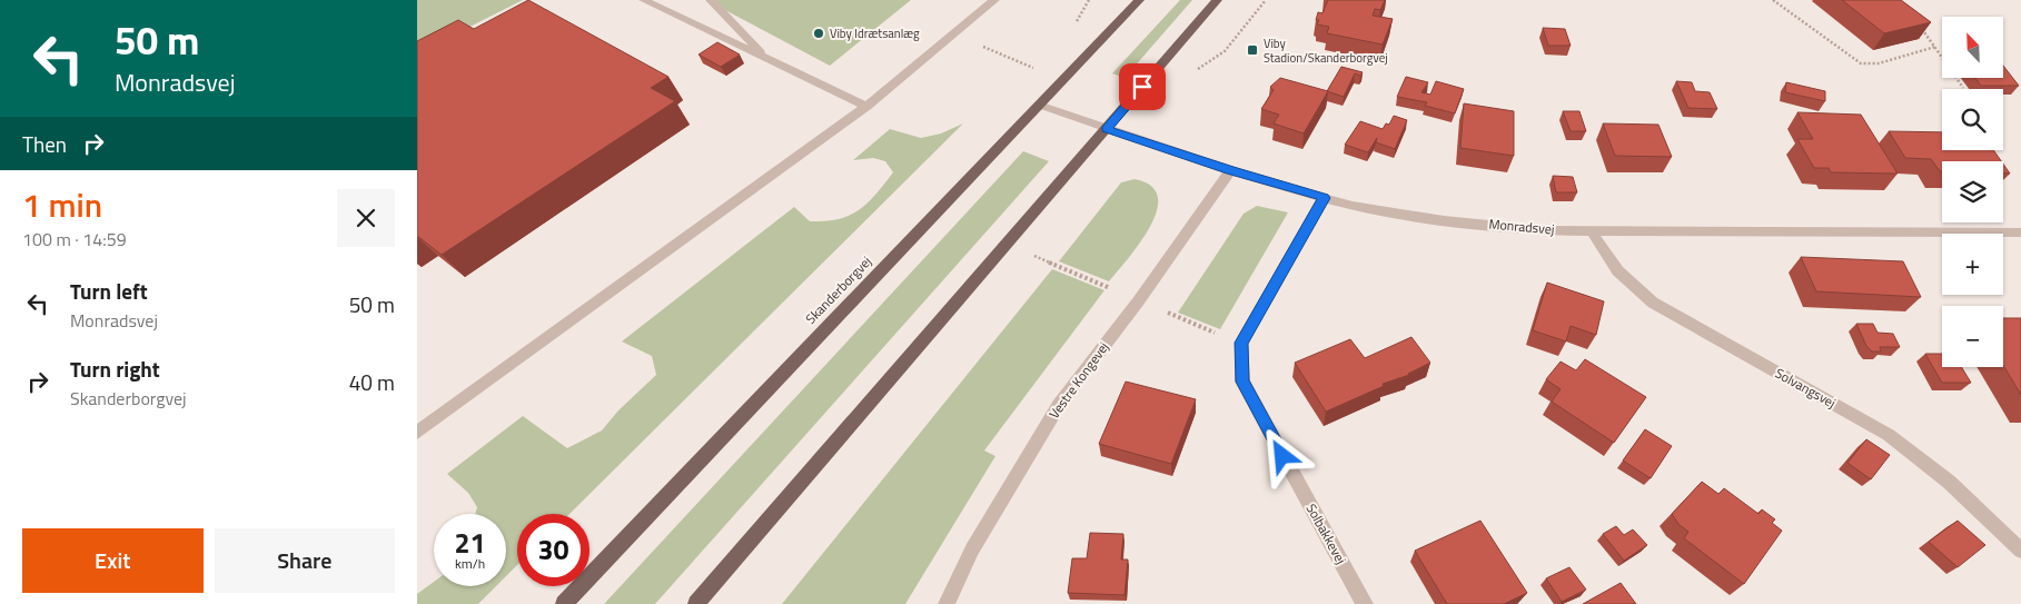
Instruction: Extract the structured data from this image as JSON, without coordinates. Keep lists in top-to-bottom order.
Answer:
{
  "streets": {
    "main road": ["Skanderborgvej"],
    "street": [
      "Monradsvej",
      "Vestre Kongevej",
      "Solvangsvej",
      "Solbakkevej"
    ]
  },
  "crossings": [
    ["Monradsvej", "Skanderborgvej"],
    ["Monradsvej", "Vestre Kongevej"],
    ["Monradsvej", "Solvangsvej"],
    ["Monradsvej", "Solbakkevej"]
  ],
  "places": {
    "other": ["Viby Idrætsanlæg"],
    "transit": ["Viby Stadion/Skanderborgvej"]
  },
  "north": "top left",
  "page": {
    "turn": ["50 m", "Monradsvej"],
    "map_buttons": ["+", "−"],
    "then": "Then",
    "heading": ["1 min", "100 m · 14:59"],
    "list": [
      {
        "name": "Turn left",
        "note": "Monradsvej",
        "value": "50 m"
      },
      {
        "name": "Turn right",
        "note": "Skanderborgvej",
        "value": "40 m"
      }
    ],
    "speed": "21 km/h",
    "limit": "30",
    "buttons": ["Exit", "Share"]
  }
}
